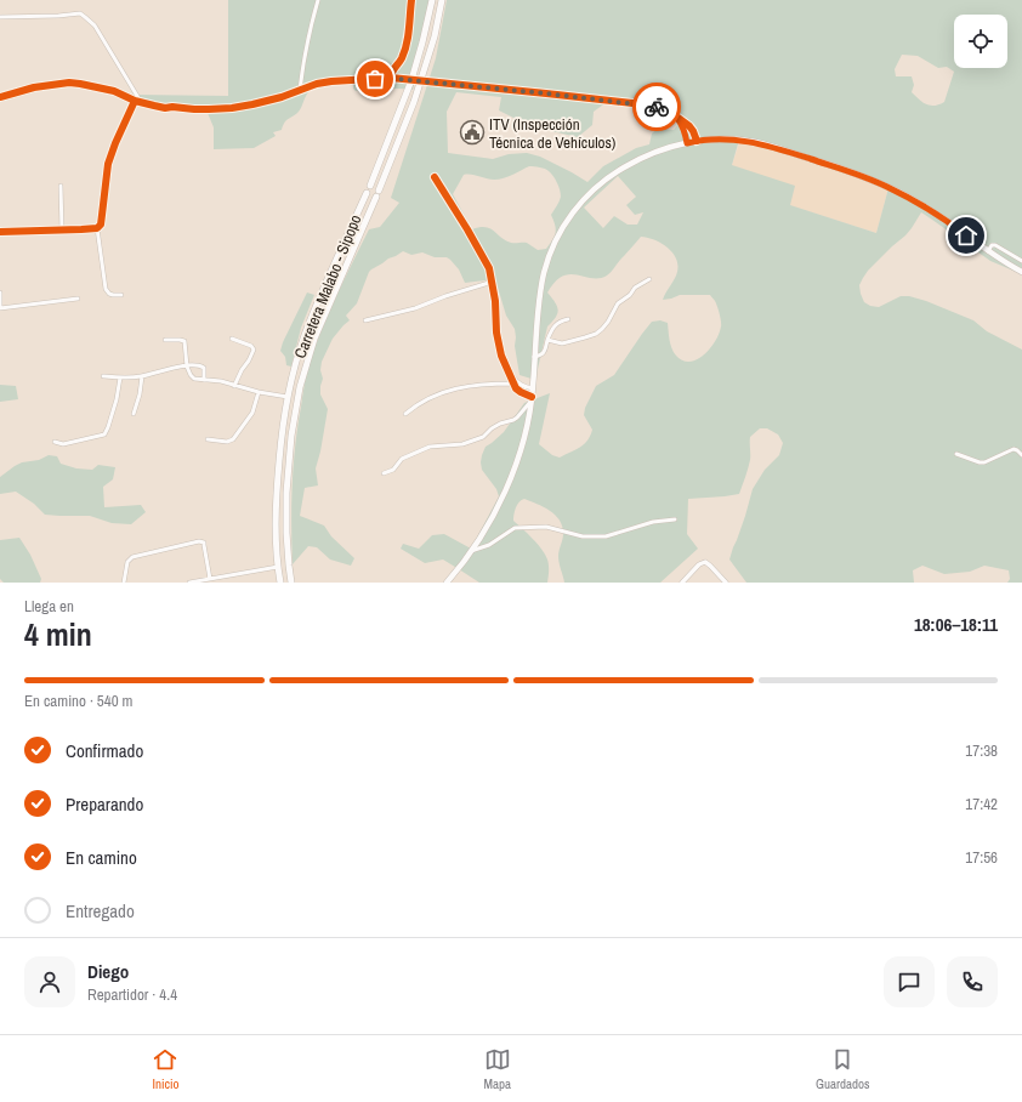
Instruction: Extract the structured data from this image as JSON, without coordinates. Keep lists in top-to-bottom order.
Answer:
{
  "streets": {
    "highway": ["Carretera Malabo - Sipopo"]
  },
  "places": {
    "public building": ["ITV (Inspección Técnica de Vehículos)"]
  },
  "page": {
    "heading": ["4 min", "Llega en", "18:06–18:11"],
    "panel": ["Diego", "Repartidor · 4.4"],
    "bar": "En camino · 540 m",
    "list": [
      ["Confirmado", "17:38"],
      ["Preparando", "17:42"],
      ["En camino", "17:56"],
      "Entregado"
    ],
    "tabs": ["Inicio", "Mapa", "Guardados"]
  }
}
